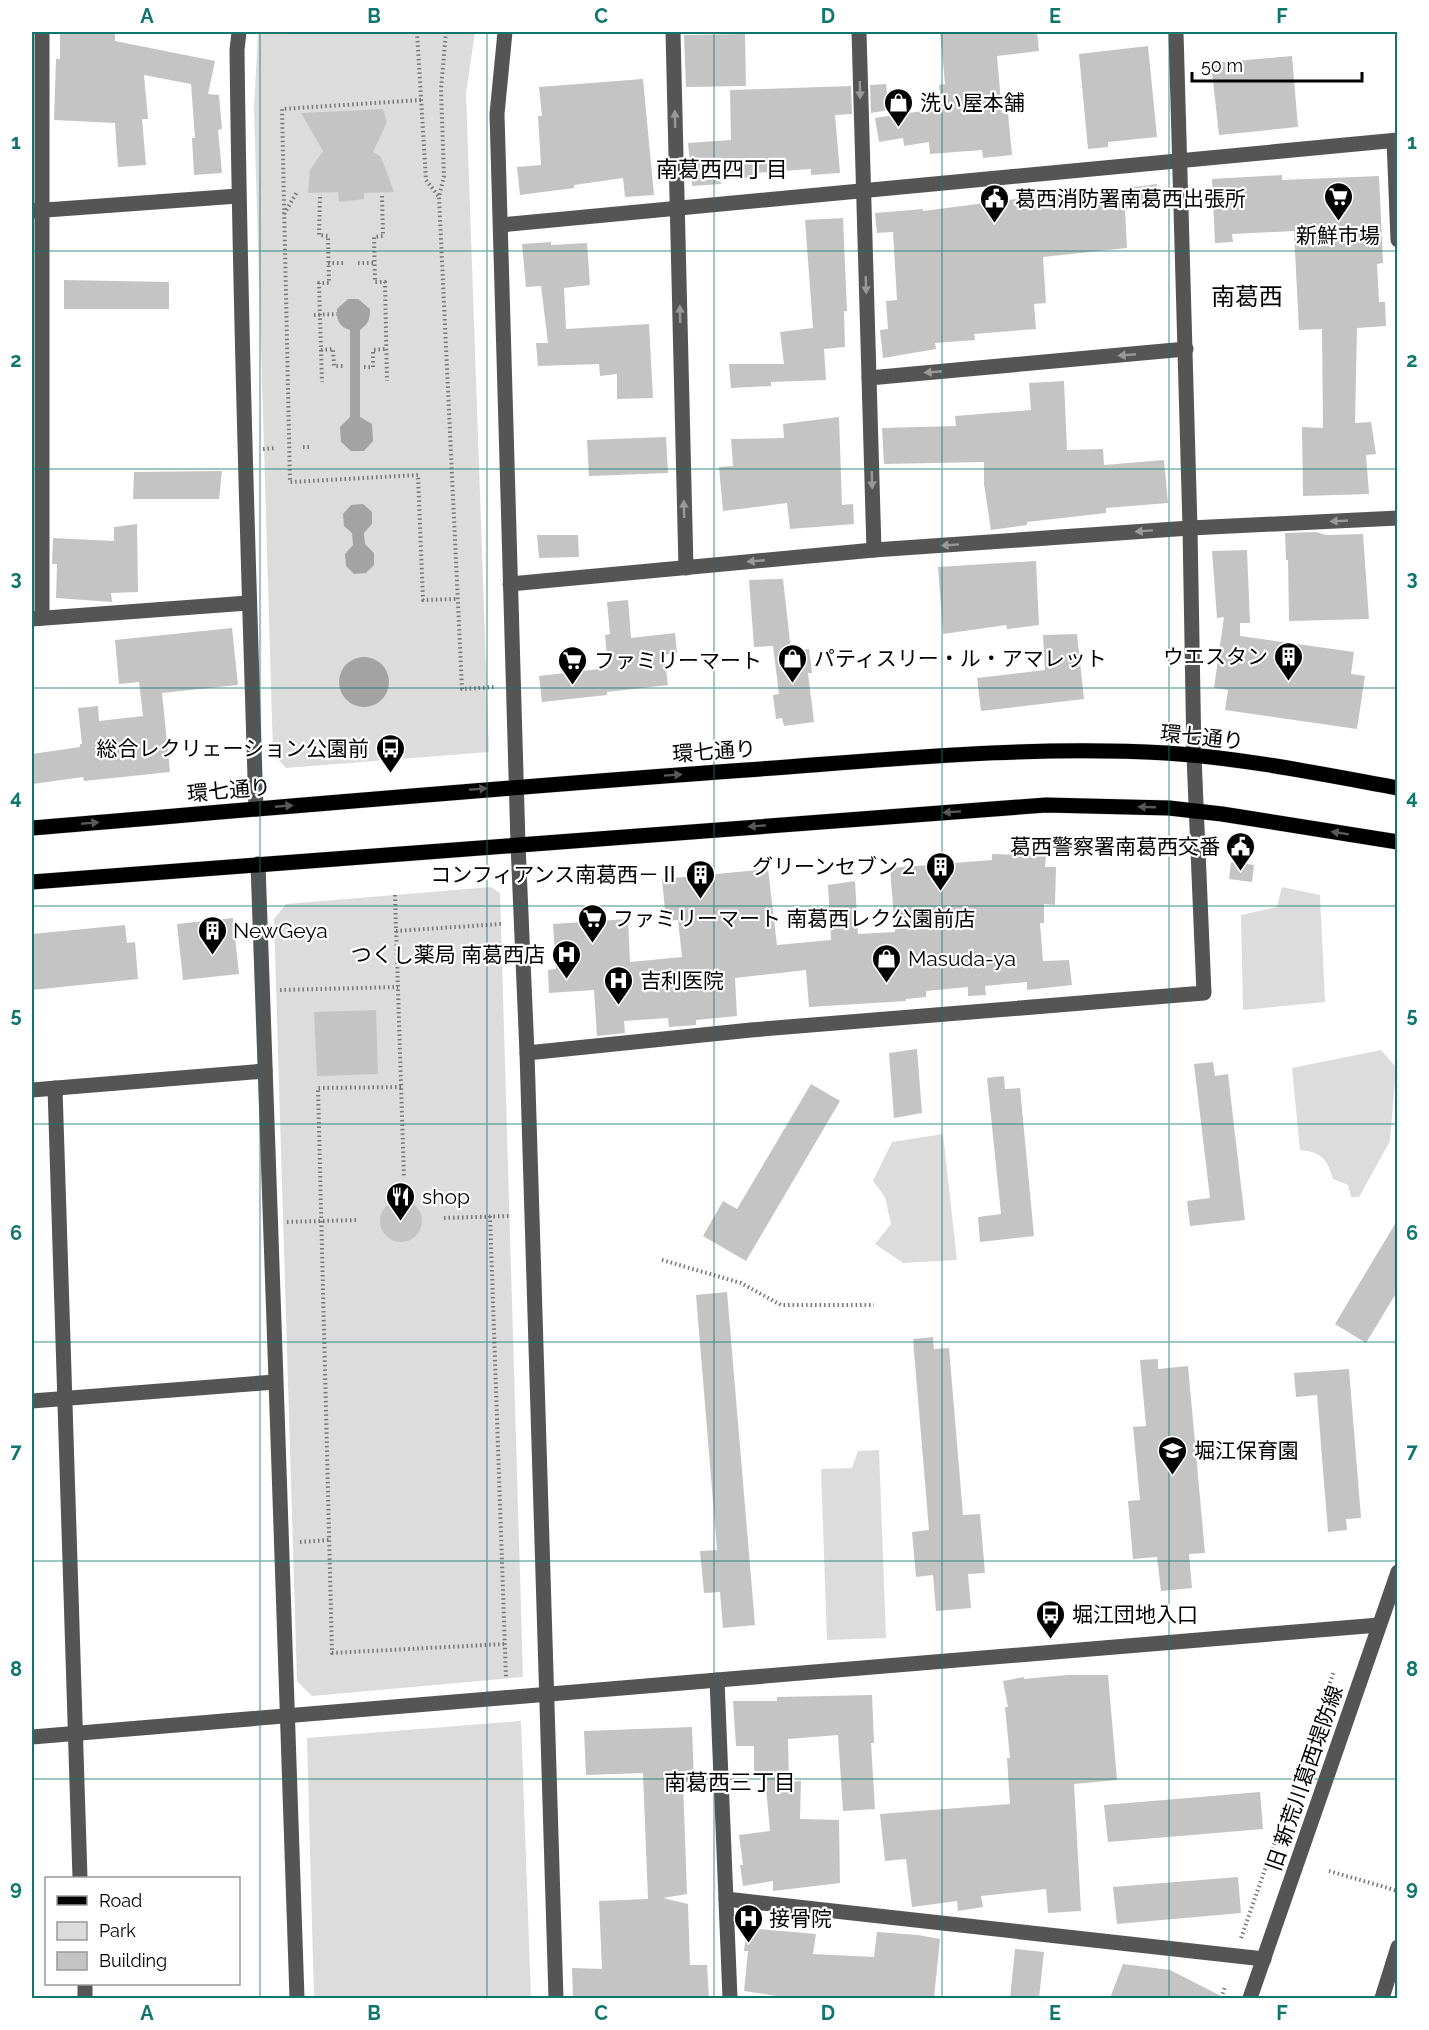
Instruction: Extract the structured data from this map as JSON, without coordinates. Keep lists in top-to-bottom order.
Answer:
{
  "streets": {
    "main road": ["環七通り"],
    "street": ["旧 新荒川葛西堤防線"]
  },
  "districts": ["南葛西四丁目", "南葛西", "南葛西三丁目"],
  "places": {
    "shop": ["洗い屋本舗", "パティスリー・ル・アマレット", "Masuda-ya"],
    "supermarket": ["新鮮市場", "ファミリーマート", "ファミリーマート 南葛西レク公園前店"],
    "public building": ["葛西消防署南葛西出張所", "葛西警察署南葛西交番"],
    "building": [
      "ウエスタン",
      "グリーンセブン２",
      "コンフィアンス南葛西－Ⅱ",
      "NewGeya"
    ],
    "bus stop": ["総合レクリェーション公園前", "堀江団地入口"],
    "hospital": ["つくし薬局 南葛西店", "吉利医院", "接骨院"],
    "restaurant": ["shop"],
    "school or university": ["堀江保育園"]
  },
  "legend": ["Road", "Park", "Building"],
  "scale_bar": "50 m",
  "grid": {
    "columns": [
      "A",
      "B",
      "C",
      "D",
      "E",
      "F"
    ],
    "rows": [
      "1",
      "2",
      "3",
      "4",
      "5",
      "6",
      "7",
      "8",
      "9"
    ]
  }
}
